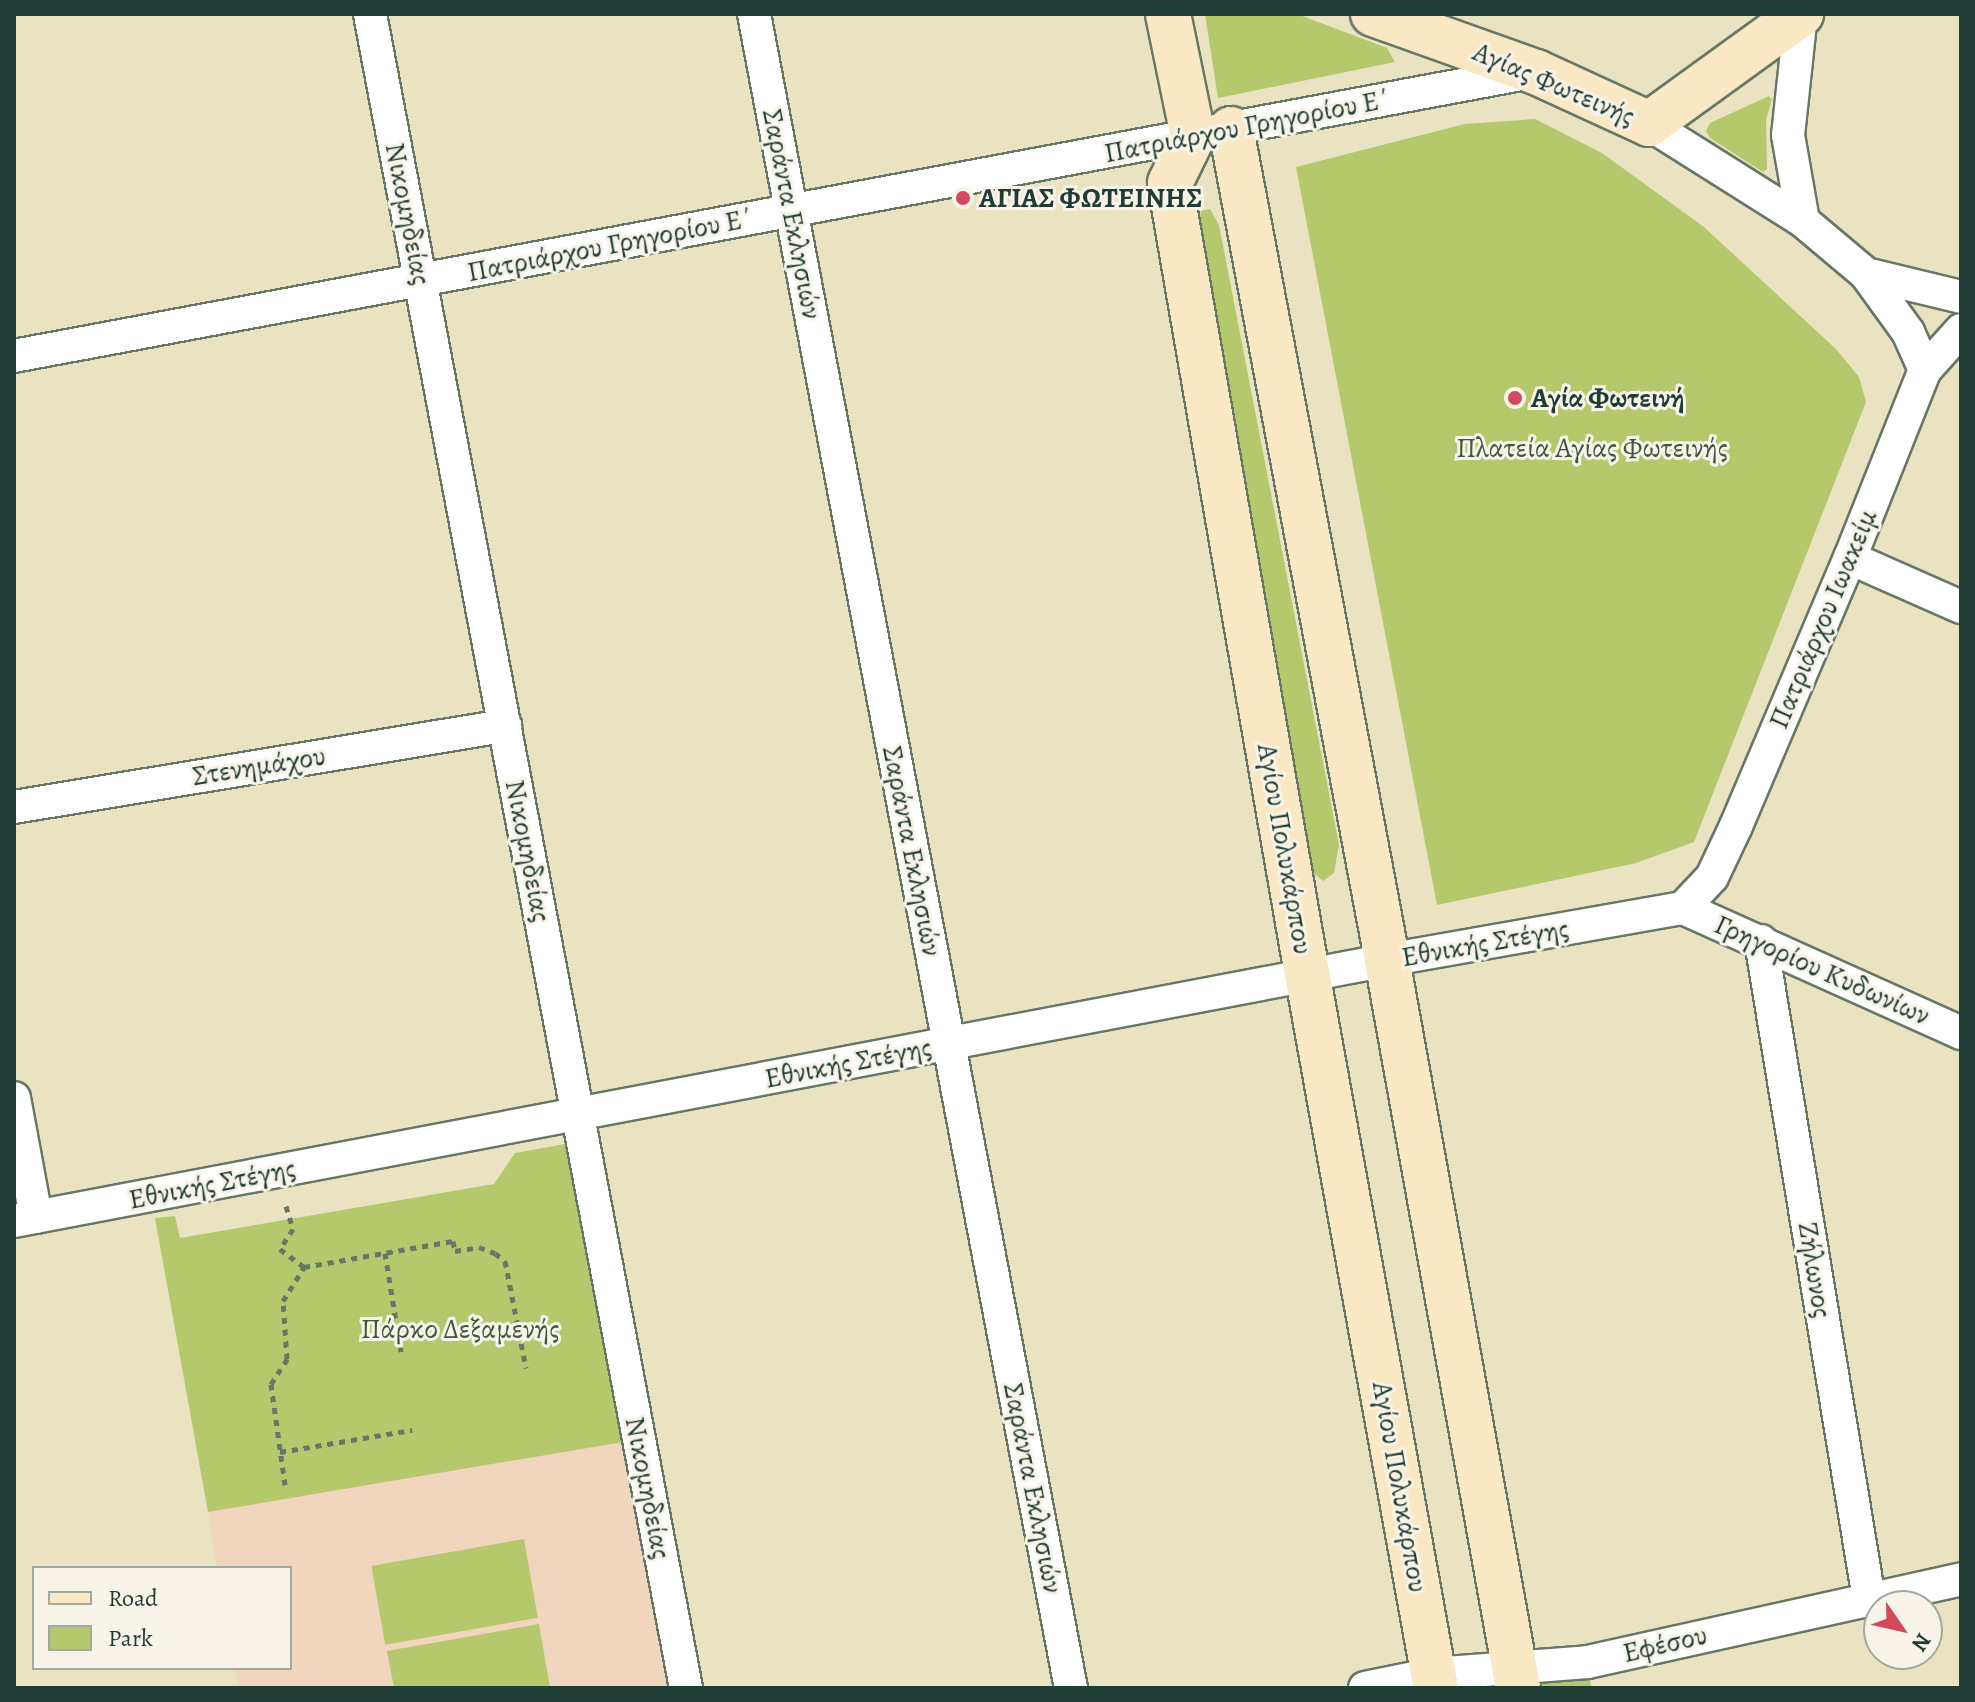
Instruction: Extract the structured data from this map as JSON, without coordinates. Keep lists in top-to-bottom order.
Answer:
{
  "streets": {
    "street": [
      "Αγίας Φωτεινής",
      "Πατριάρχου Γρηγορίου Ε΄",
      "Νικομηδείας",
      "Σαράντα Εκλησιών",
      "Πατριάρχου Ιωακείμ",
      "Στενημάχου",
      "Αγίου Πολυκάρπου",
      "Εθνικής Στέγης",
      "Γρηγορίου Κυδωνίων",
      "Ζήλωνος",
      "Εφέσου"
    ]
  },
  "crossings": [
    ["Αγίας Φωτεινής", "Πατριάρχου Γρηγορίου Ε΄"],
    ["Πατριάρχου Γρηγορίου Ε΄", "Νικομηδείας"],
    ["Πατριάρχου Γρηγορίου Ε΄", "Σαράντα Εκλησιών"],
    ["Πατριάρχου Γρηγορίου Ε΄", "Αγίου Πολυκάρπου"],
    ["Νικομηδείας", "Στενημάχου"],
    ["Νικομηδείας", "Εθνικής Στέγης"],
    ["Σαράντα Εκλησιών", "Εθνικής Στέγης"],
    ["Πατριάρχου Ιωακείμ", "Εθνικής Στέγης"],
    ["Πατριάρχου Ιωακείμ", "Γρηγορίου Κυδωνίων"],
    ["Αγίου Πολυκάρπου", "Εθνικής Στέγης"],
    ["Αγίου Πολυκάρπου", "Εφέσου"],
    ["Εθνικής Στέγης", "Γρηγορίου Κυδωνίων"],
    ["Γρηγορίου Κυδωνίων", "Ζήλωνος"]
  ],
  "parks": ["Πλατεία Αγίας Φωτεινής", "Πάρκο Δεξαμενής"],
  "places": ["ΑΓΙΑΣ ΦΩΤΕΙΝΗΣ", "Αγία Φωτεινή"],
  "legend": ["Road", "Park"],
  "north": "bottom right"
}
